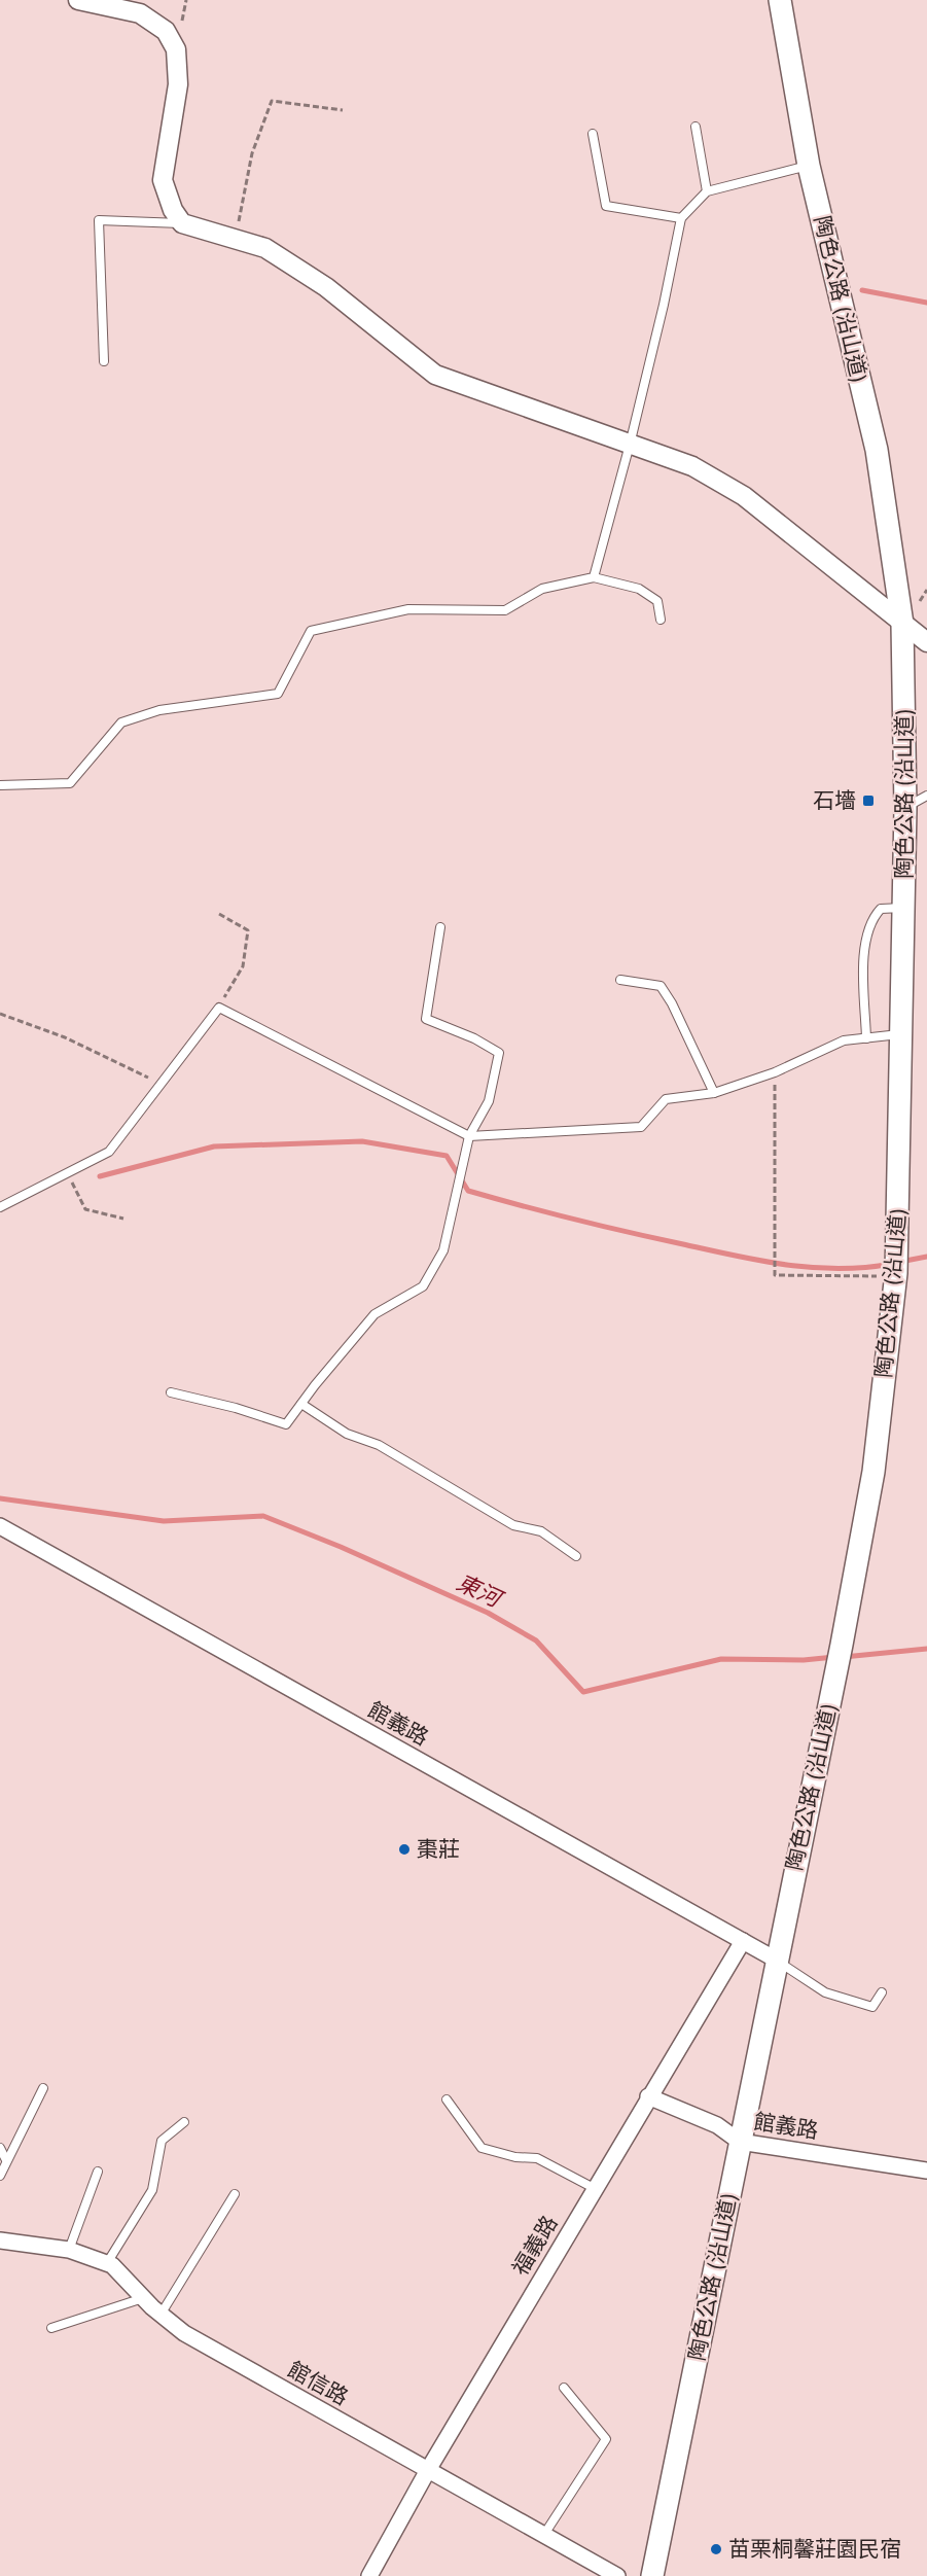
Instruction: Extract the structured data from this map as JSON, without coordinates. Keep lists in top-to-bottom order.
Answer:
{
  "streets": {
    "main road": ["陶色公路 (沿山道)"],
    "street": ["館義路", "福義路", "館信路"]
  },
  "crossings": [
    ["陶色公路 (沿山道)", "館義路"],
    ["館義路", "福義路"],
    ["福義路", "館信路"]
  ],
  "water": ["東河"],
  "places": {
    "transit": ["石墻"],
    "other": ["棗莊", "苗栗桐馨莊園民宿"]
  }
}
